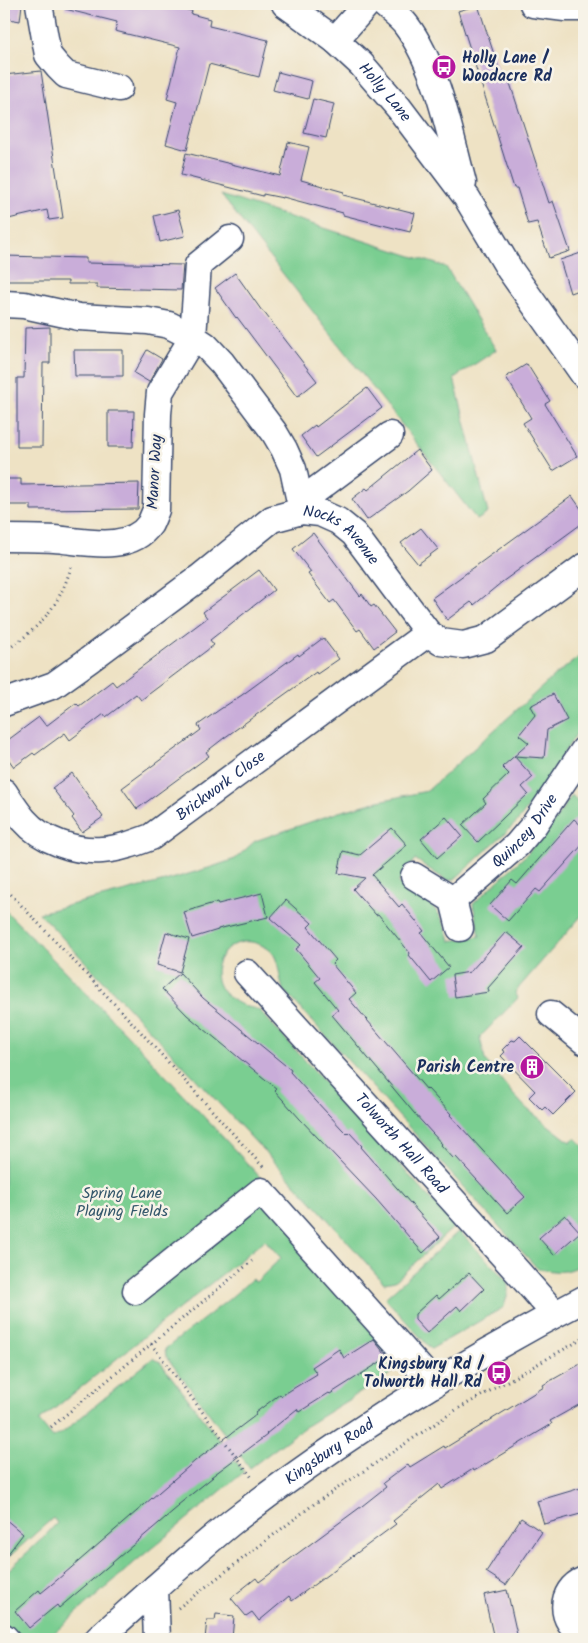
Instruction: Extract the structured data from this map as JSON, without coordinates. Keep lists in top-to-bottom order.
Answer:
{
  "streets": {
    "street": [
      "Holly Lane",
      "Manor Way",
      "Nocks Avenue",
      "Brickwork Close",
      "Quincey Drive",
      "Tolworth Hall Road",
      "Kingsbury Road"
    ]
  },
  "crossings": [
    ["Nocks Avenue", "Brickwork Close"],
    ["Tolworth Hall Road", "Kingsbury Road"]
  ],
  "parks": ["Spring Lane Playing Fields"],
  "places": {
    "bus stop": ["Holly Lane / Woodacre Rd", "Kingsbury Rd / Tolworth Hall Rd"],
    "building": ["Parish Centre"]
  }
}
